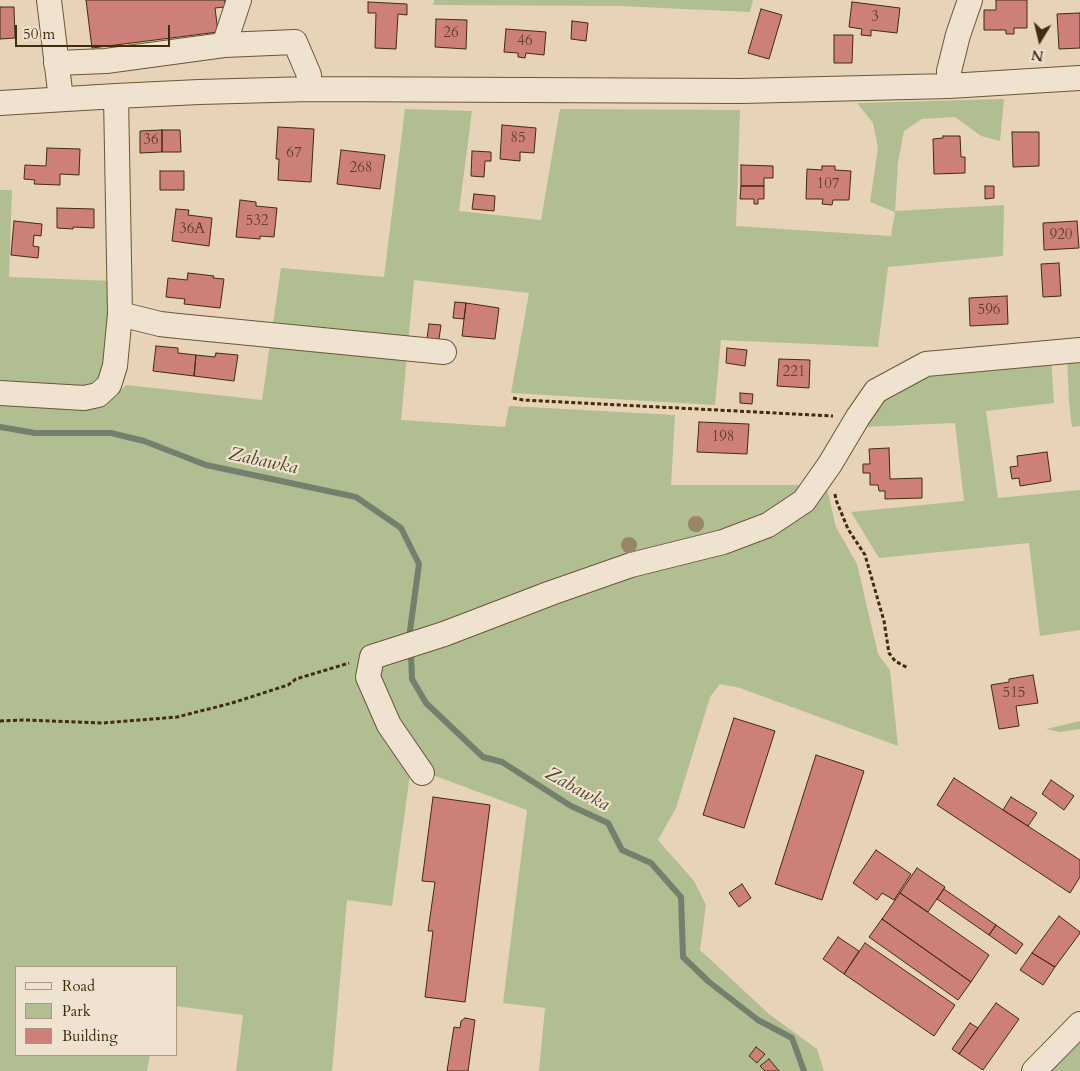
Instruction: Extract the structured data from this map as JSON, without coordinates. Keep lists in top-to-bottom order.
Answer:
{
  "water": ["Zabawka"],
  "house_numbers": [
    "3",
    "26",
    "46",
    "85",
    "36",
    "67",
    "268",
    "107",
    "532",
    "36A",
    "920",
    "596",
    "221",
    "198",
    "515"
  ],
  "legend": ["Road", "Park", "Building"],
  "scale_bar": "50 m",
  "north": "bottom"
}
